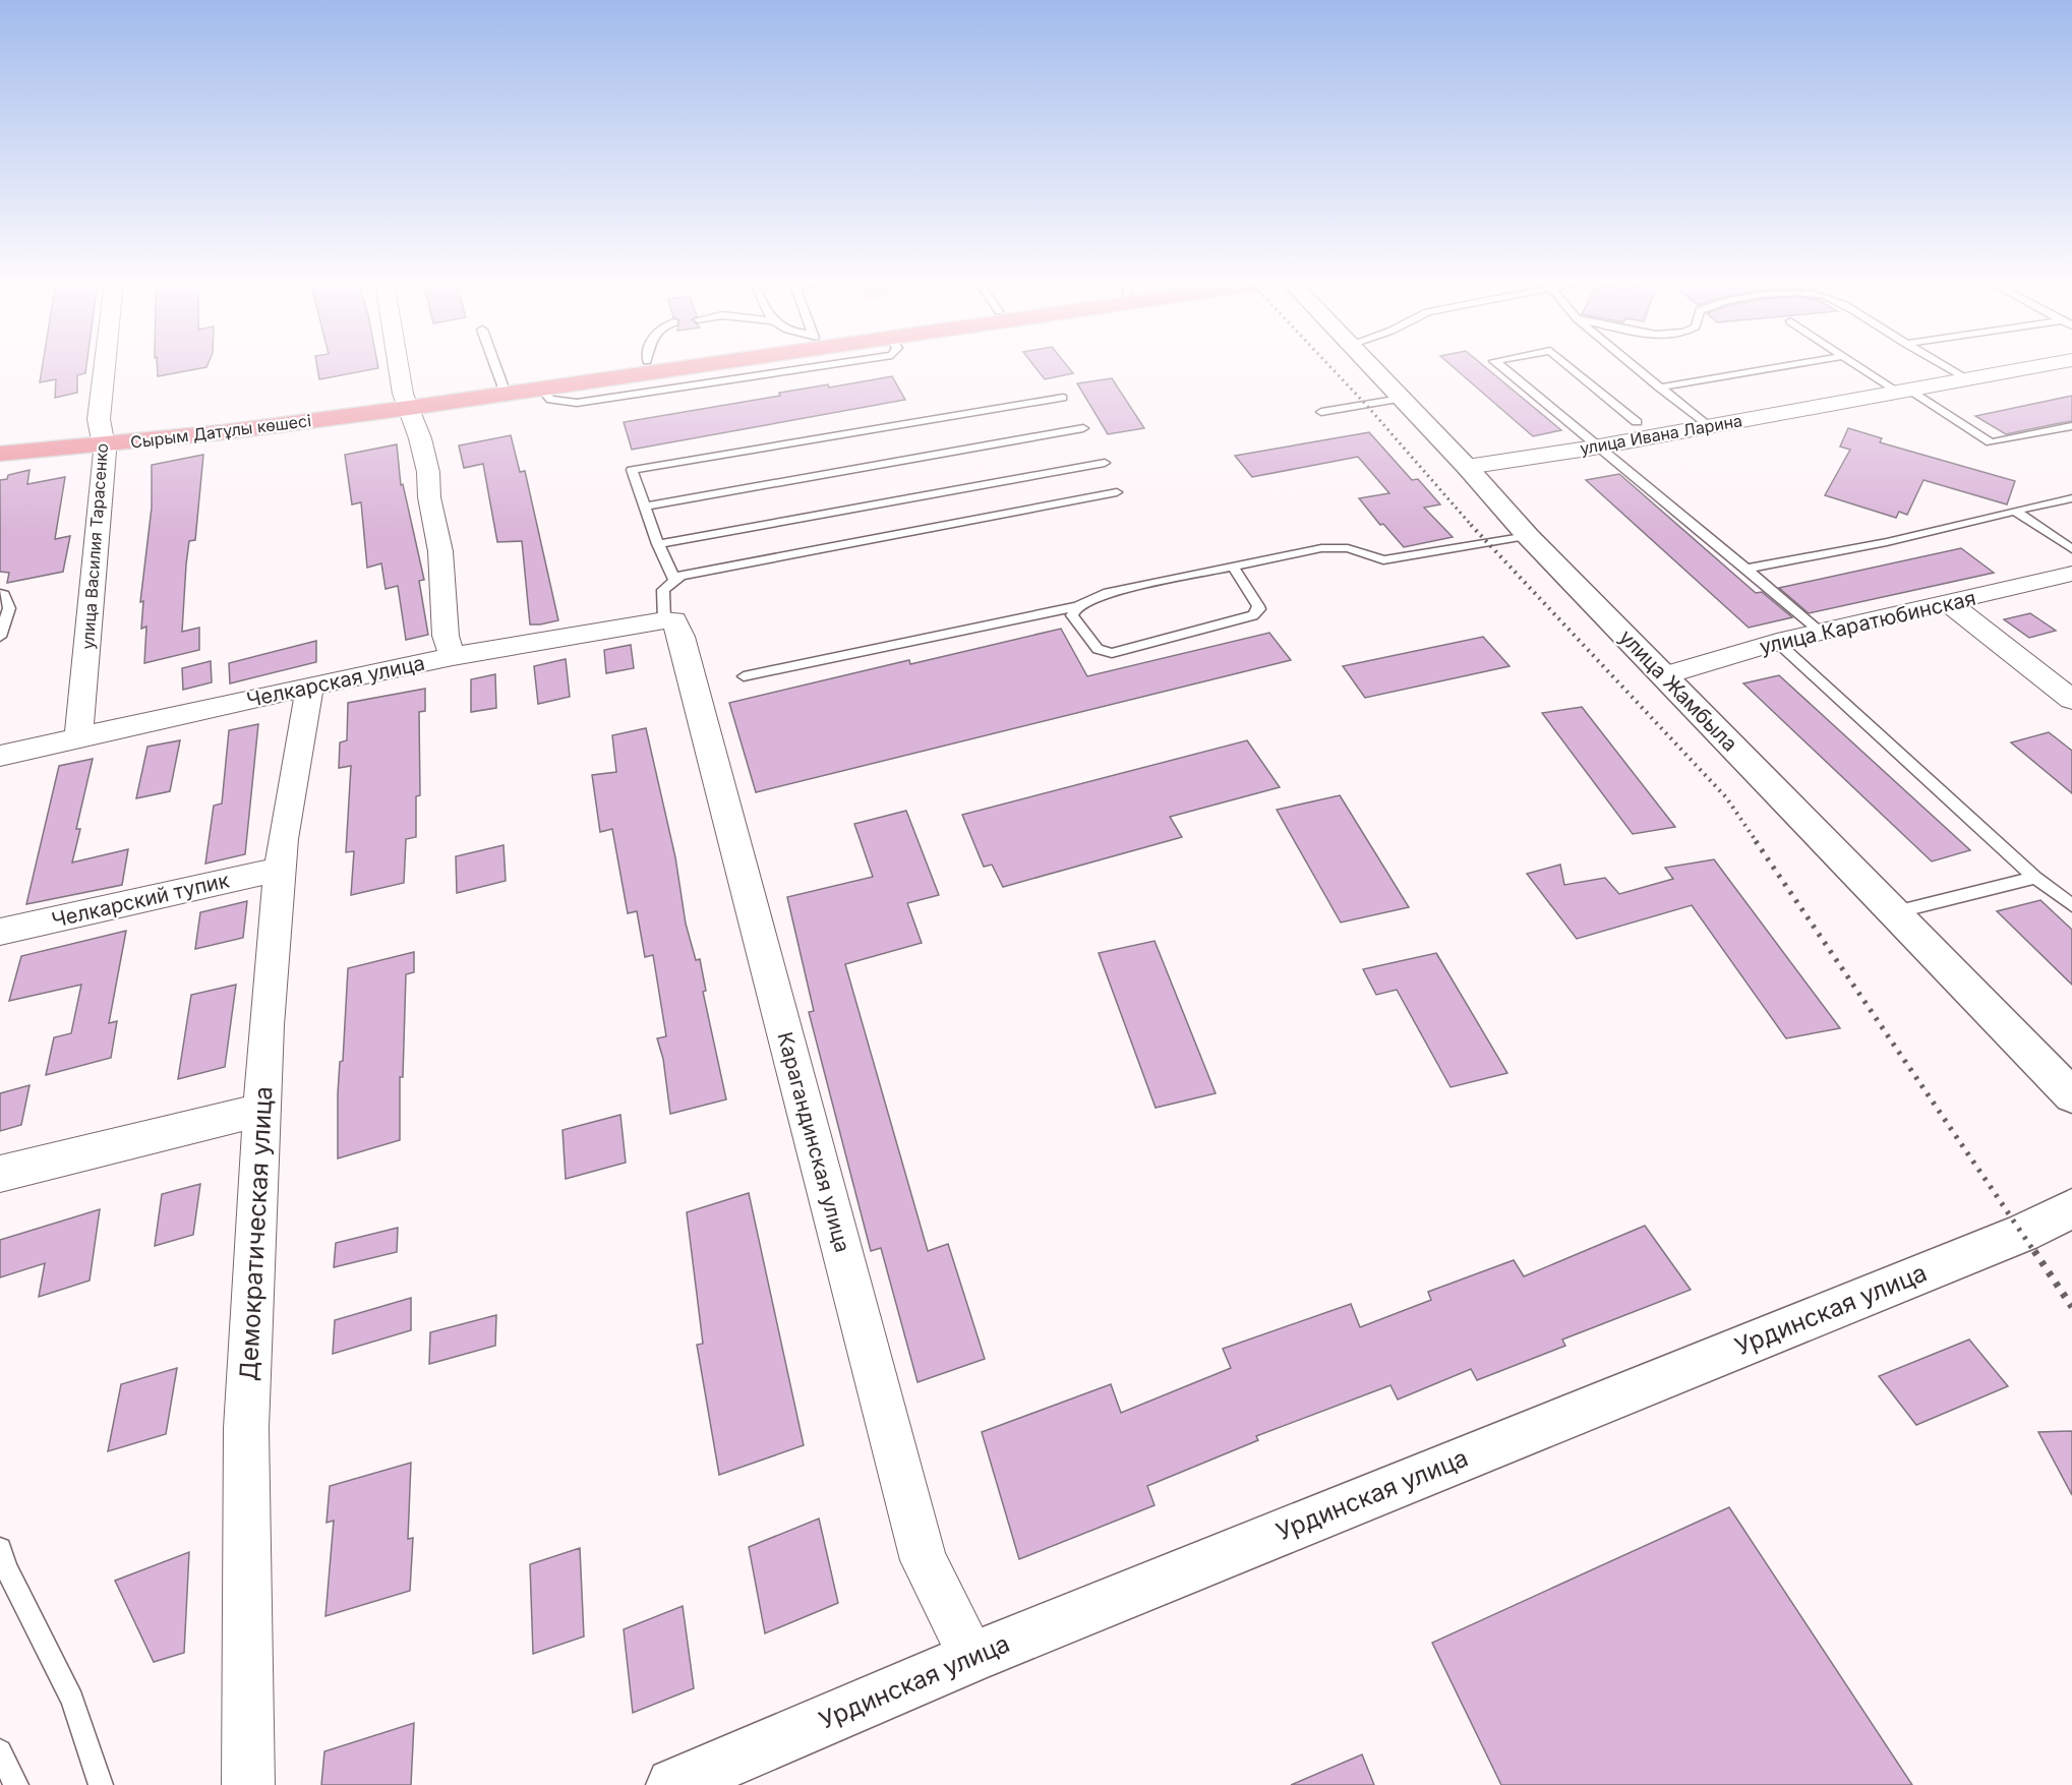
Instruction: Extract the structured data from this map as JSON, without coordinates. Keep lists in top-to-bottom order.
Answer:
{
  "streets": {
    "highway": ["Сырым Датұлы көшесі"],
    "street": [
      "улица Ивана Ларина",
      "улица Василия Тарасенко",
      "улица Каратюбинская",
      "Челкарская улица",
      "улица Жамбыла",
      "Челкарский тупик",
      "Карагандинская улица",
      "Демократическая улица",
      "Урдинская улица"
    ]
  },
  "crossings": [
    ["Сырым Датұлы көшесі", "улица Василия Тарасенко"],
    ["улица Ивана Ларина", "улица Жамбыла"],
    ["улица Василия Тарасенко", "Челкарская улица"],
    ["улица Каратюбинская", "улица Жамбыла"],
    ["Челкарская улица", "Карагандинская улица"],
    ["Челкарская улица", "Демократическая улица"],
    ["Челкарский тупик", "Демократическая улица"],
    ["Карагандинская улица", "Урдинская улица"]
  ]
}
